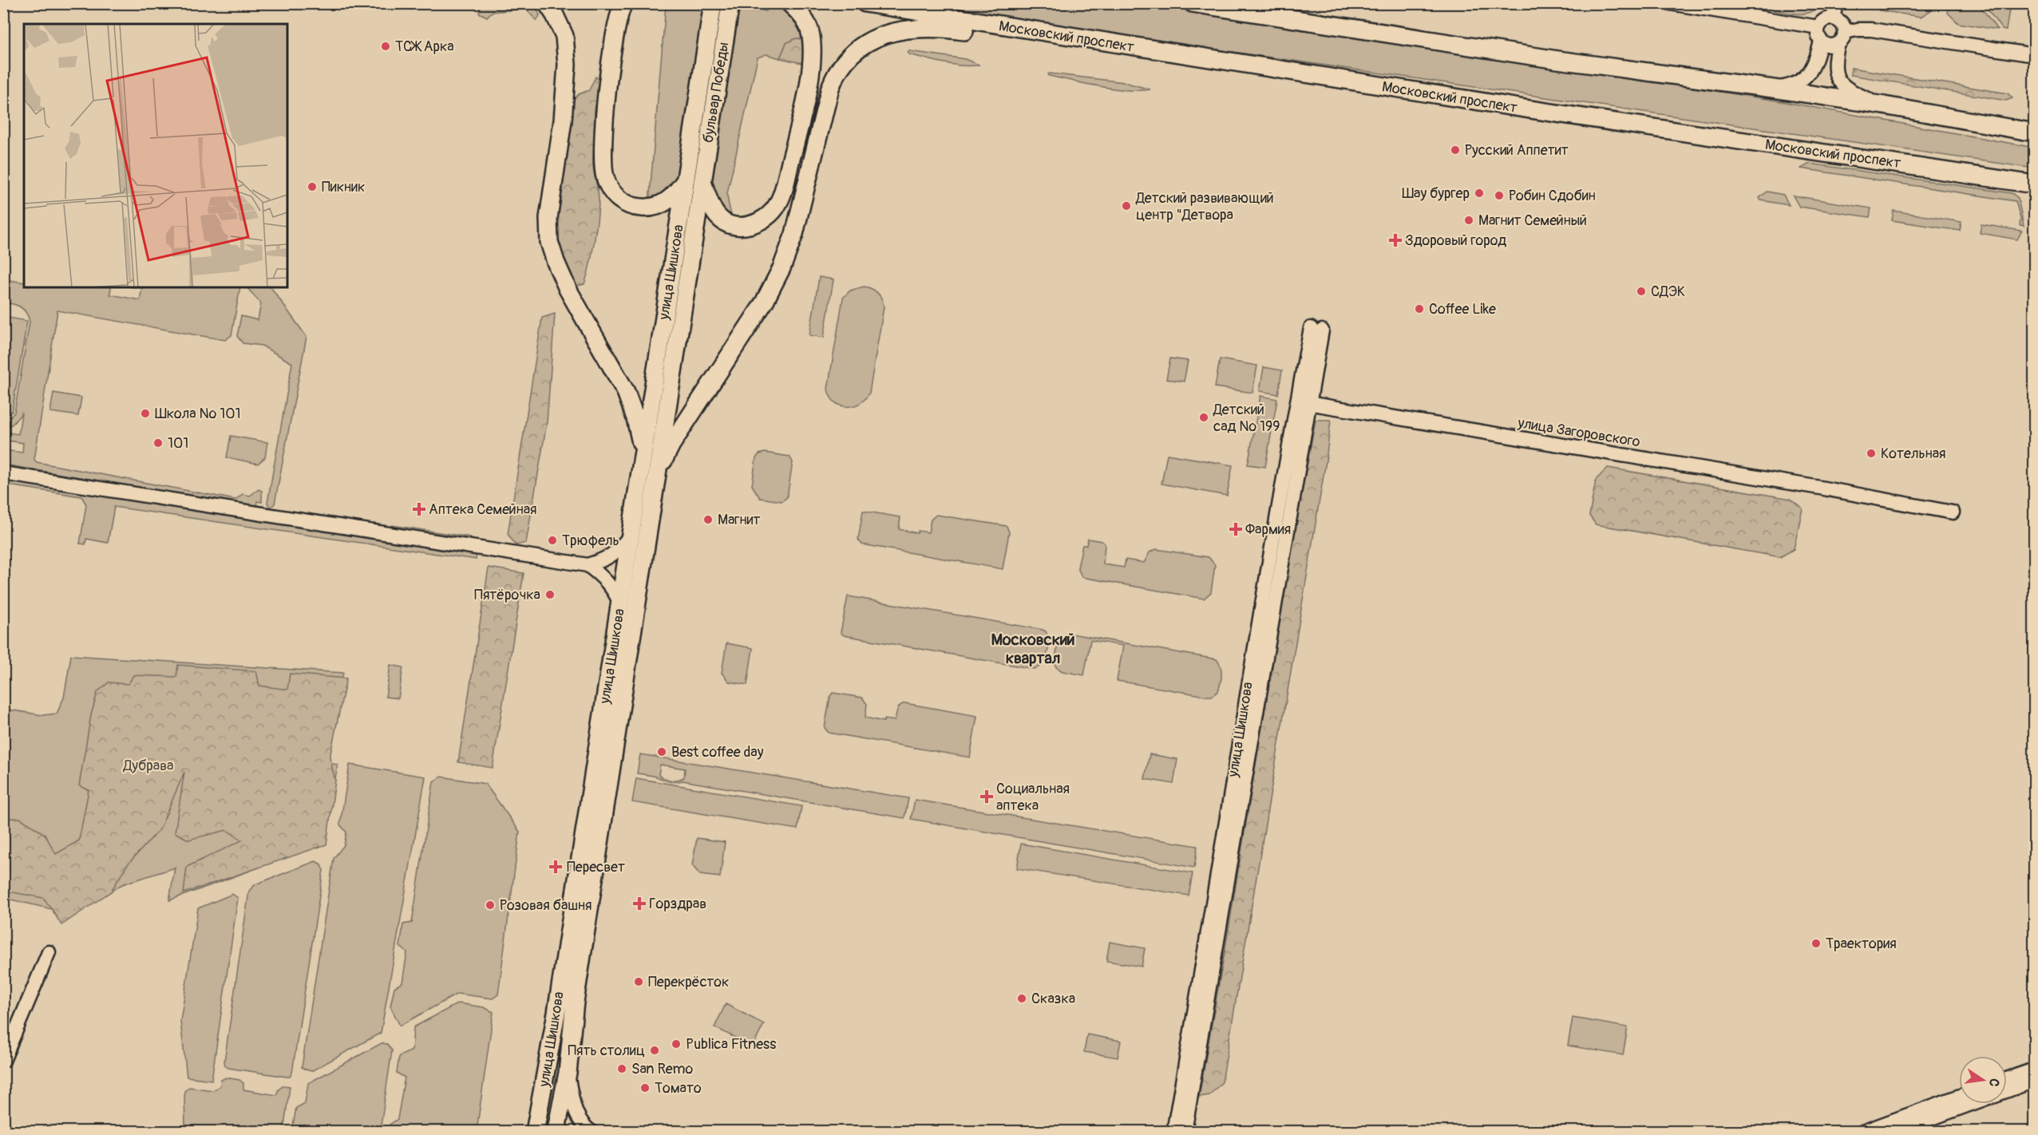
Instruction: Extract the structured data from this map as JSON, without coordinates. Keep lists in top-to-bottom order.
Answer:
{
  "streets": {
    "main road": ["Московский проспект", "бульвар Победы", "улица Шишкова"],
    "street": ["улица Загоровского"]
  },
  "crossings": [
    ["бульвар Победы", "улица Шишкова"],
    ["улица Шишкова", "улица Загоровского"]
  ],
  "districts": ["Московский квартал"],
  "parks": ["Дубрава"],
  "places": {
    "other": [
      "ТСЖ Арка",
      "Русский Аппетит",
      "Пикник",
      "Шау бургер",
      "Робин Сдобин",
      "Детский развивающий центр \"Детвора",
      "Магнит Семейный",
      "СДЭК",
      "Coffee Like",
      "Школа № 101",
      "Детский сад № 199",
      "101",
      "Котельная",
      "Магнит",
      "Трюфель",
      "Пятёрочка",
      "Best coffee day",
      "Розовая башня",
      "Траектория",
      "Перекрёсток",
      "Сказка",
      "Publica Fitness",
      "Пять столиц",
      "San Remo",
      "Томато"
    ],
    "health": [
      "Здоровый город",
      "Аптека Семейная",
      "Фармия",
      "Социальная аптека",
      "Пересвет",
      "Горздрав"
    ]
  },
  "north": "right"
}
